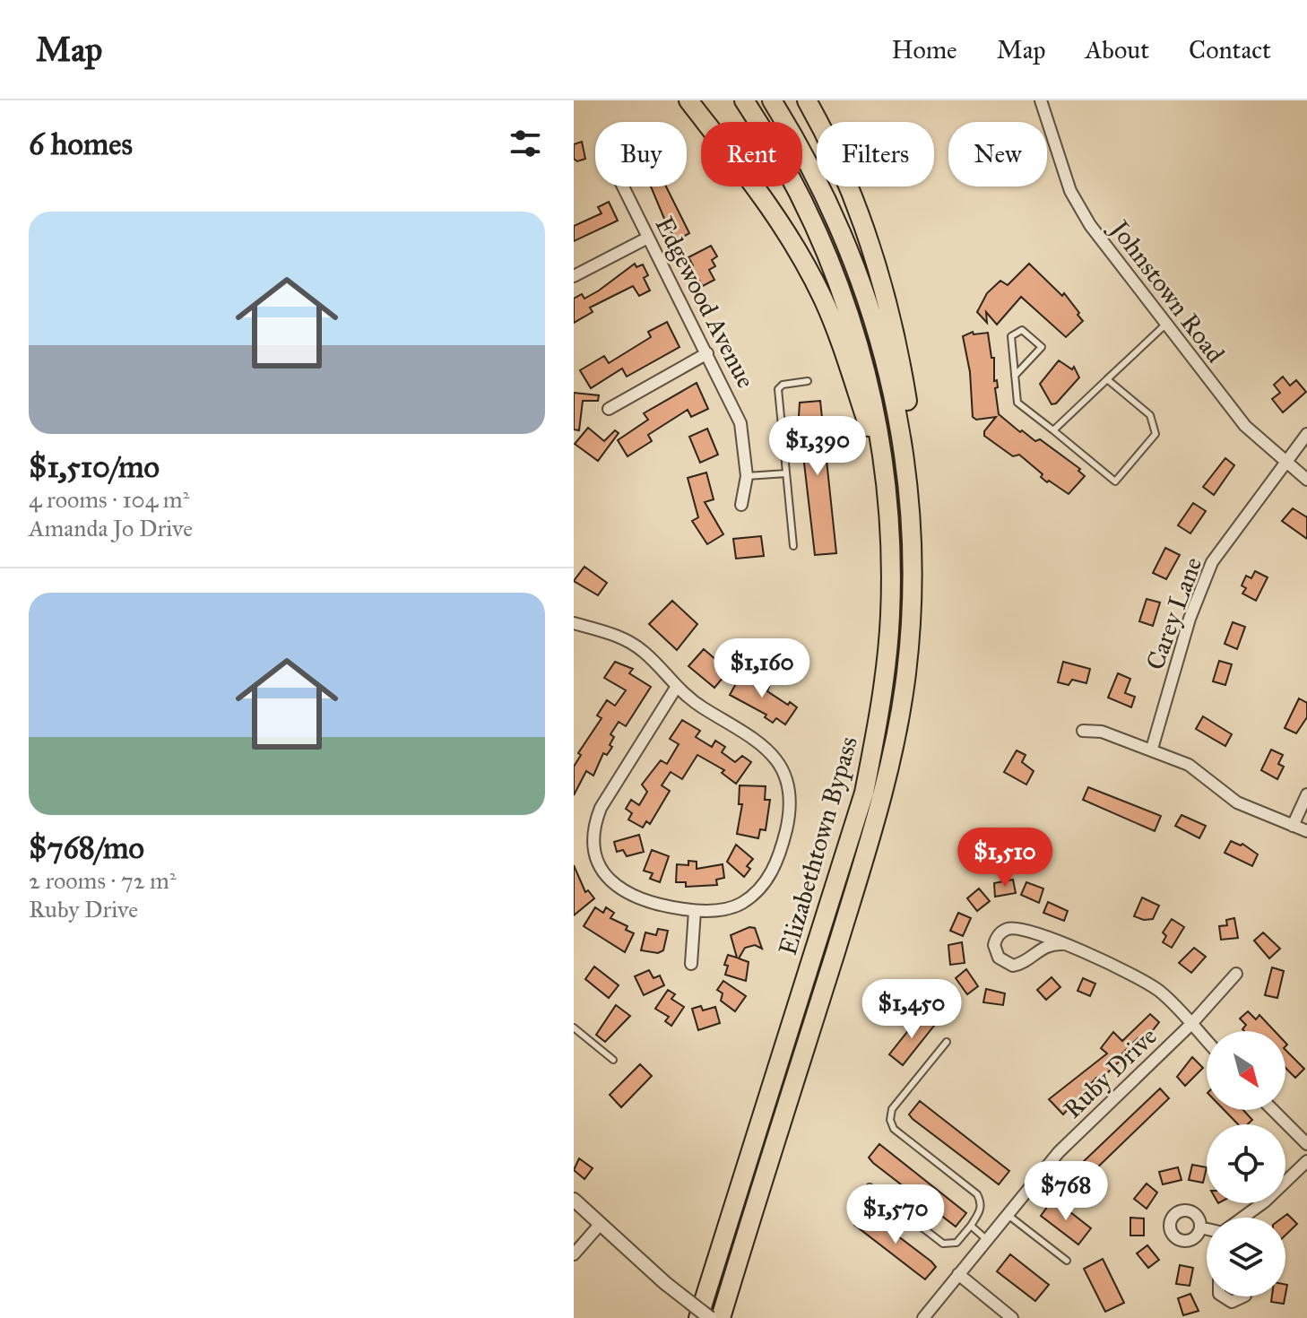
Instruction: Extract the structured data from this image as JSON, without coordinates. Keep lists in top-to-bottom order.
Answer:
{
  "streets": {
    "highway": ["Elizabethtown Bypass"],
    "street": [
      "Johnstown Road",
      "Edgewood Avenue",
      "Carey Lane",
      "Ruby Drive"
    ]
  },
  "crossings": [
    ["Johnstown Road", "Carey Lane"]
  ],
  "north": "bottom right",
  "page": {
    "header": "Map",
    "nav": [
      "Home",
      "Map",
      "About",
      "Contact"
    ],
    "heading": "6 homes",
    "chip": [
      "Buy",
      "Rent",
      "Filters",
      "New"
    ],
    "list": [
      {
        "name": "$1,510/mo",
        "note": "4 rooms · 104 m² · Amanda Jo Drive"
      },
      {
        "name": "$768/mo",
        "note": "2 rooms · 72 m² · Ruby Drive"
      }
    ],
    "price": [
      "$1,390",
      "$1,160",
      "$1,510",
      "$1,450",
      "$768",
      "$1,570"
    ]
  }
}
